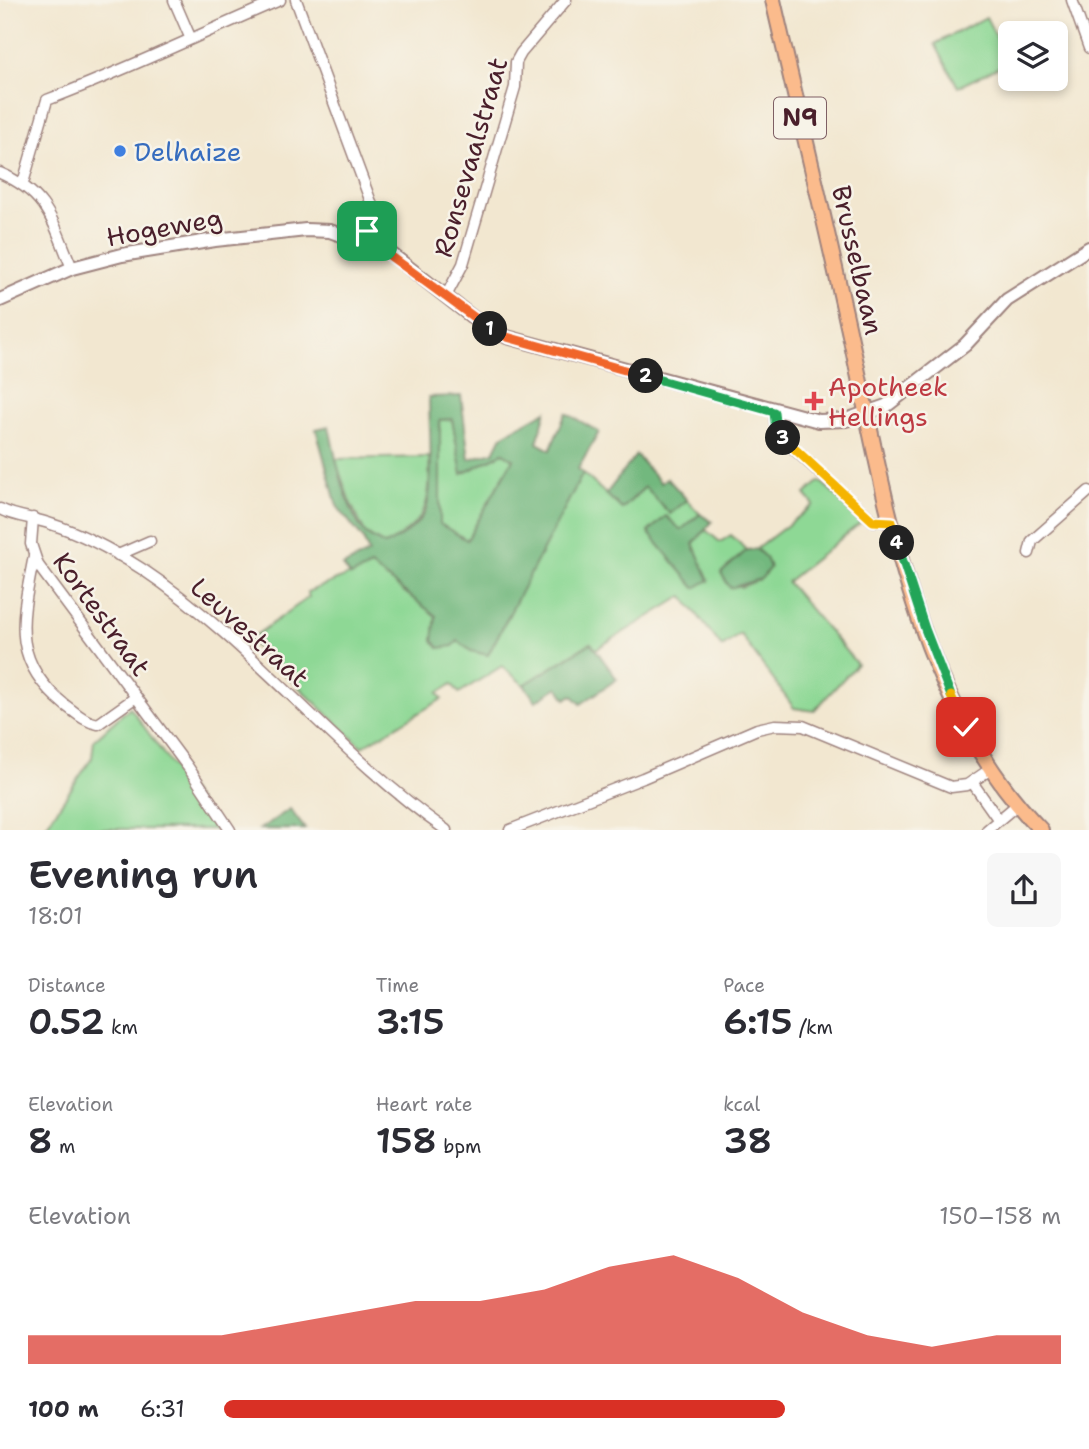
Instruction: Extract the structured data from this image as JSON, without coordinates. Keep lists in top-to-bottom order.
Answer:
{
  "streets": {
    "main road": ["N9", "Brusselbaan"],
    "street": [
      "Ronsevaalstraat",
      "Hogeweg",
      "Kortestraat",
      "Leuvestraat"
    ]
  },
  "crossings": [
    ["Ronsevaalstraat", "Hogeweg"],
    ["Hogeweg", "Brusselbaan"],
    ["Kortestraat", "Leuvestraat"]
  ],
  "places": {
    "other": ["Delhaize"],
    "health": ["Apotheek Hellings"]
  },
  "page": {
    "pins": [
      "1",
      "2",
      "3",
      "4"
    ],
    "heading": ["Evening run", "18:01"],
    "stats": [
      ["Distance", "0.52 km"],
      ["Time", "3:15"],
      ["Pace", "6:15 /km"],
      ["Elevation", "8 m"],
      ["Heart rate", "158 bpm"],
      ["kcal", "38"]
    ],
    "chart": ["Elevation", "150–158 m"],
    "list": [
      {
        "name": "100 m",
        "note": "6:31"
      }
    ]
  }
}
